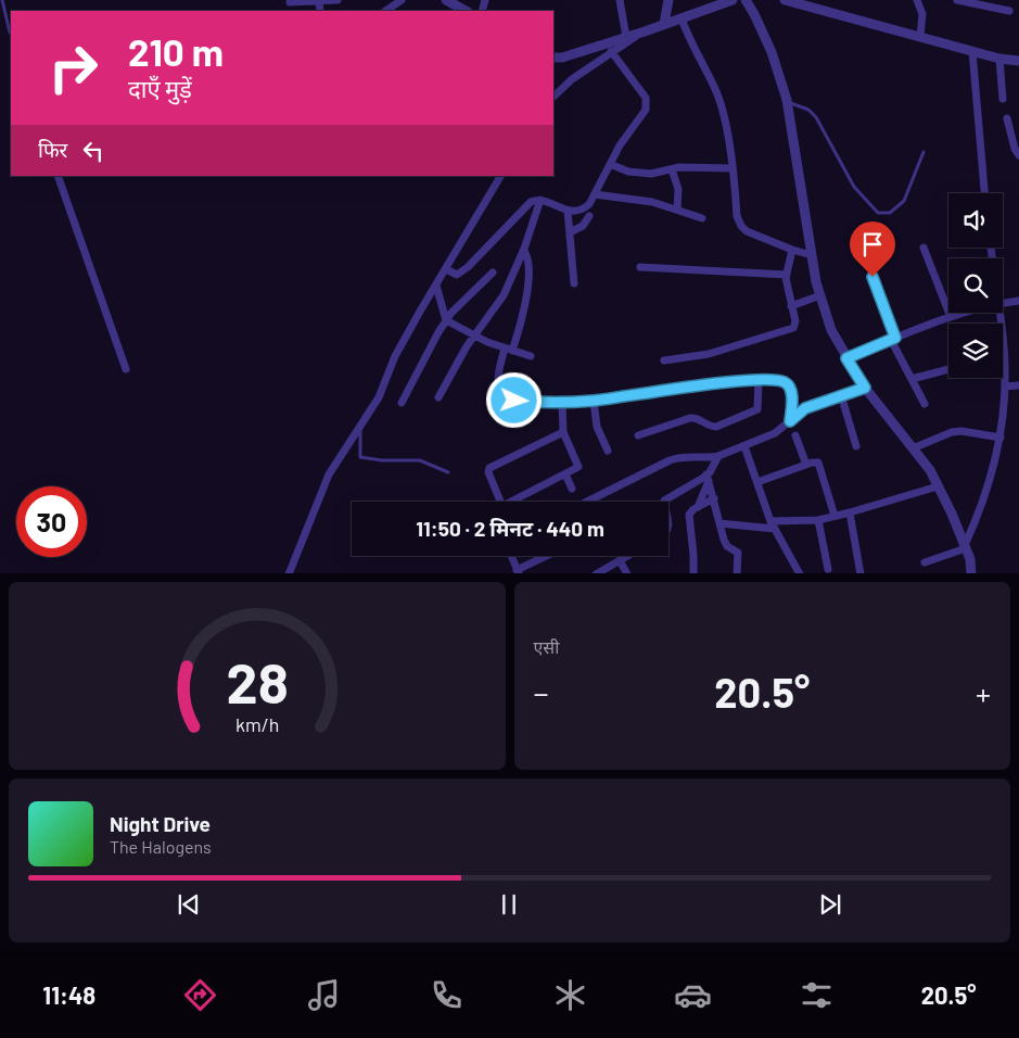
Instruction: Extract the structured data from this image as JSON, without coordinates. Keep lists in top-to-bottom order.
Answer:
{
  "page": {
    "turn": ["210 m", "दाएँ मुड़ें"],
    "then": "फिर",
    "limit": "30",
    "trip": "11:50 · 2 मिनट · 440 m",
    "tile": "एसी",
    "heat": ["−", "20.5°", "+"],
    "song": ["Night Drive", "The Halogens"],
    "tabs": ["11:48", "20.5°"],
    "gauge": ["28", "km/h"]
  }
}
